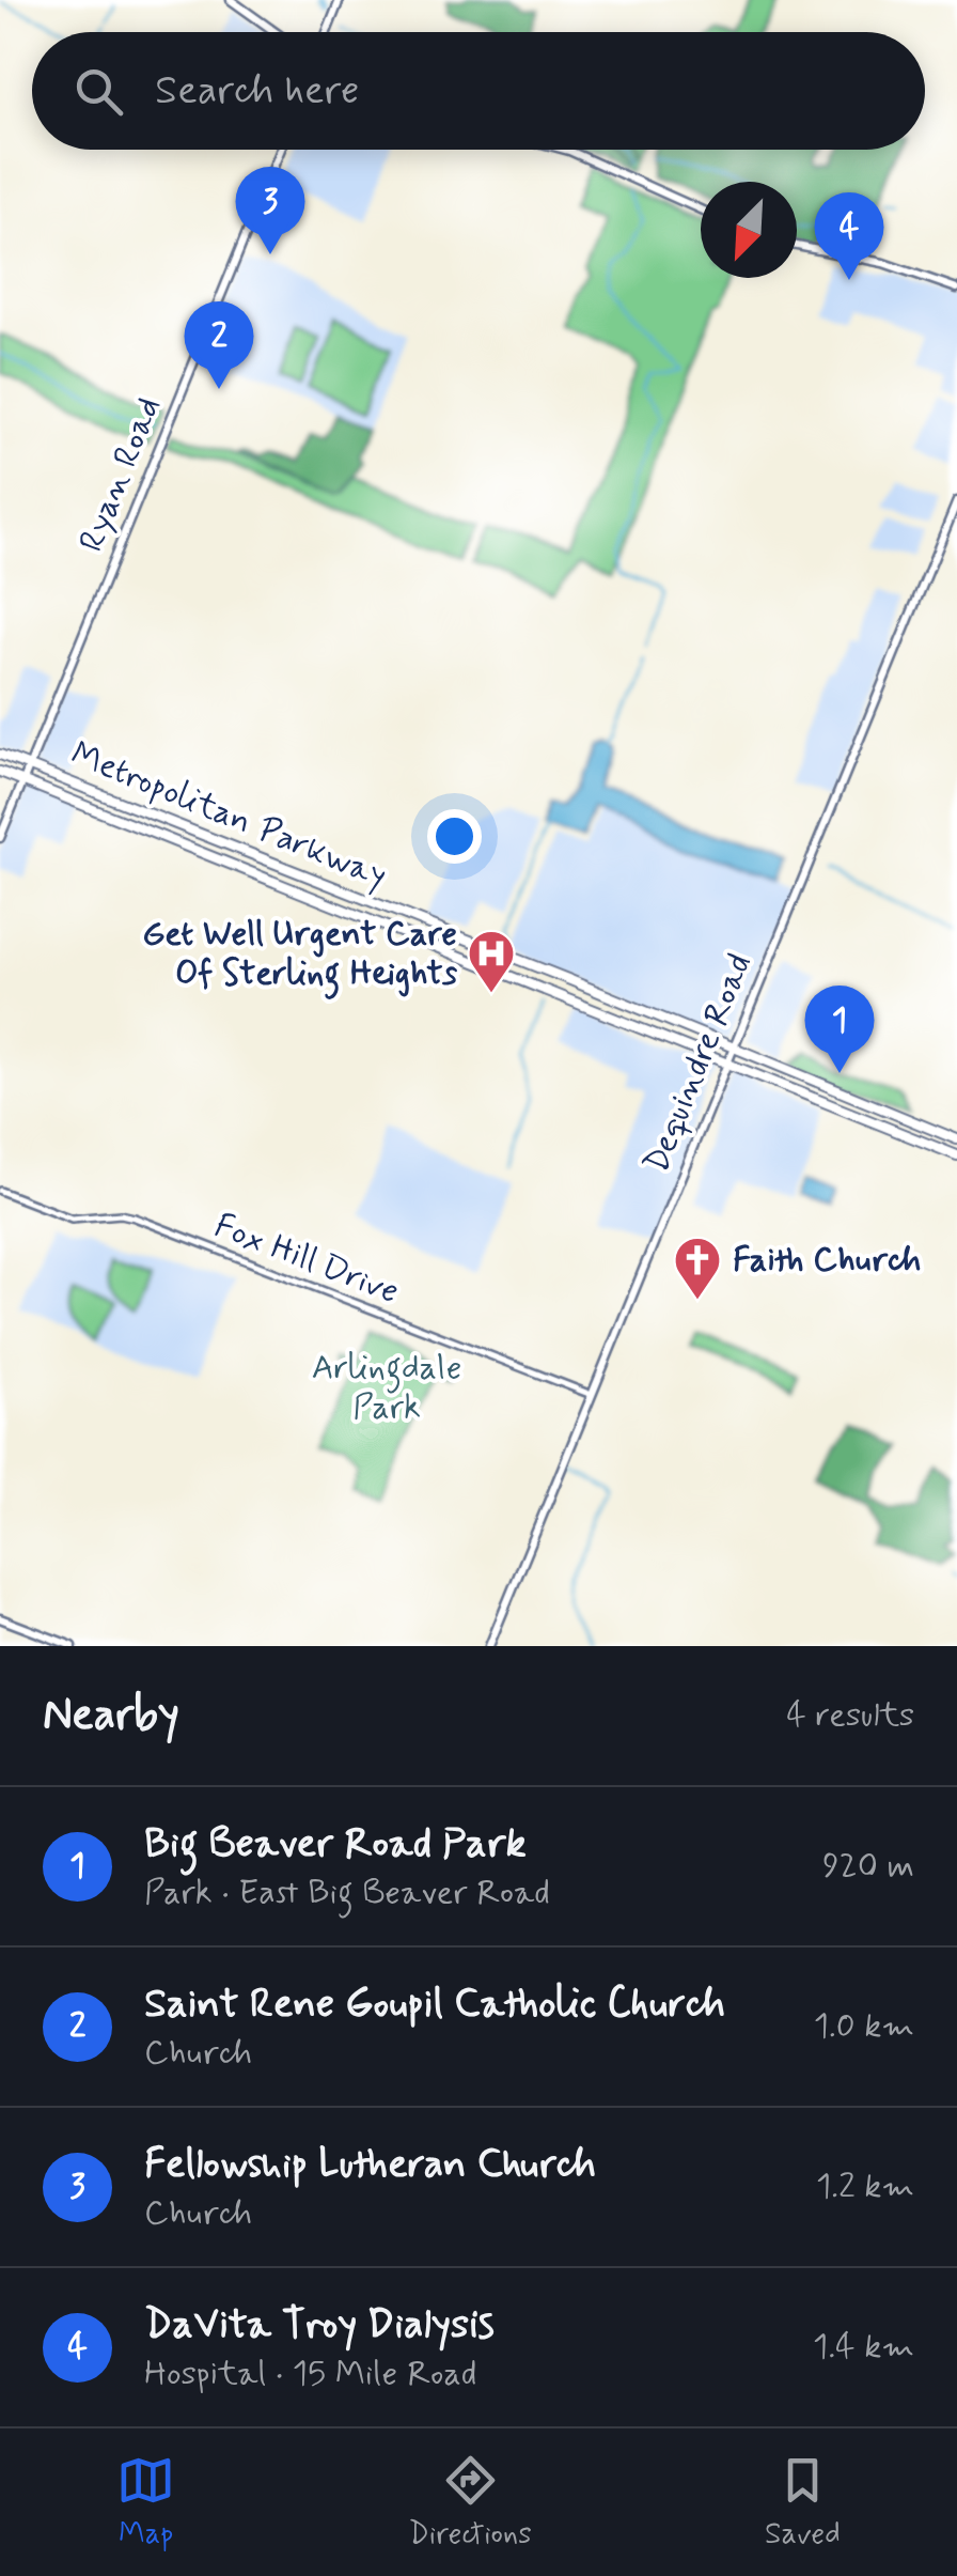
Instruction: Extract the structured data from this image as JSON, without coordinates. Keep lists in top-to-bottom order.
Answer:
{
  "streets": {
    "main road": ["Ryan Road", "Metropolitan Parkway", "Dequindre Road"],
    "street": ["Fox Hill Drive"]
  },
  "crossings": [
    ["Ryan Road", "Metropolitan Parkway"],
    ["Metropolitan Parkway", "Dequindre Road"],
    ["Dequindre Road", "Fox Hill Drive"]
  ],
  "parks": ["Arlingdale Park"],
  "places": {
    "hospital": ["Get Well Urgent Care Of Sterling Heights"],
    "church": ["Faith Church"]
  },
  "north": "bottom left",
  "page": {
    "search": "Search here",
    "pins": [
      "3",
      "4",
      "2",
      "1"
    ],
    "heading": ["Nearby", "4 results"],
    "list": [
      {
        "mark": "1",
        "name": "Big Beaver Road Park",
        "note": "Park · East Big Beaver Road",
        "value": "920 m"
      },
      {
        "mark": "2",
        "name": "Saint Rene Goupil Catholic Church",
        "note": "Church",
        "value": "1.0 km"
      },
      {
        "mark": "3",
        "name": "Fellowship Lutheran Church",
        "note": "Church",
        "value": "1.2 km"
      },
      {
        "mark": "4",
        "name": "DaVita Troy Dialysis",
        "note": "Hospital · 15 Mile Road",
        "value": "1.4 km"
      }
    ],
    "nav": ["Map", "Directions", "Saved"]
  }
}
